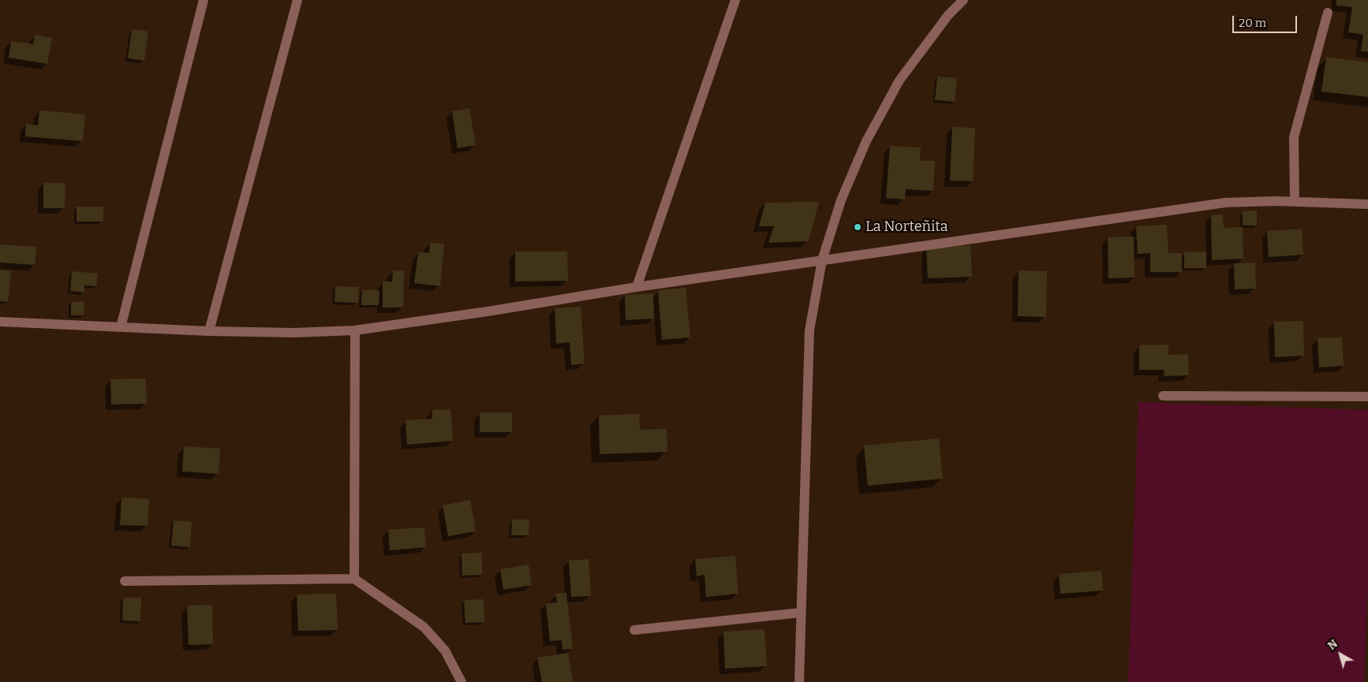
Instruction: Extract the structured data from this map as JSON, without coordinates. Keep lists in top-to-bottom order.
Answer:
{
  "places": ["La Norteñita"],
  "scale_bar": "20 m",
  "north": "top left"
}
